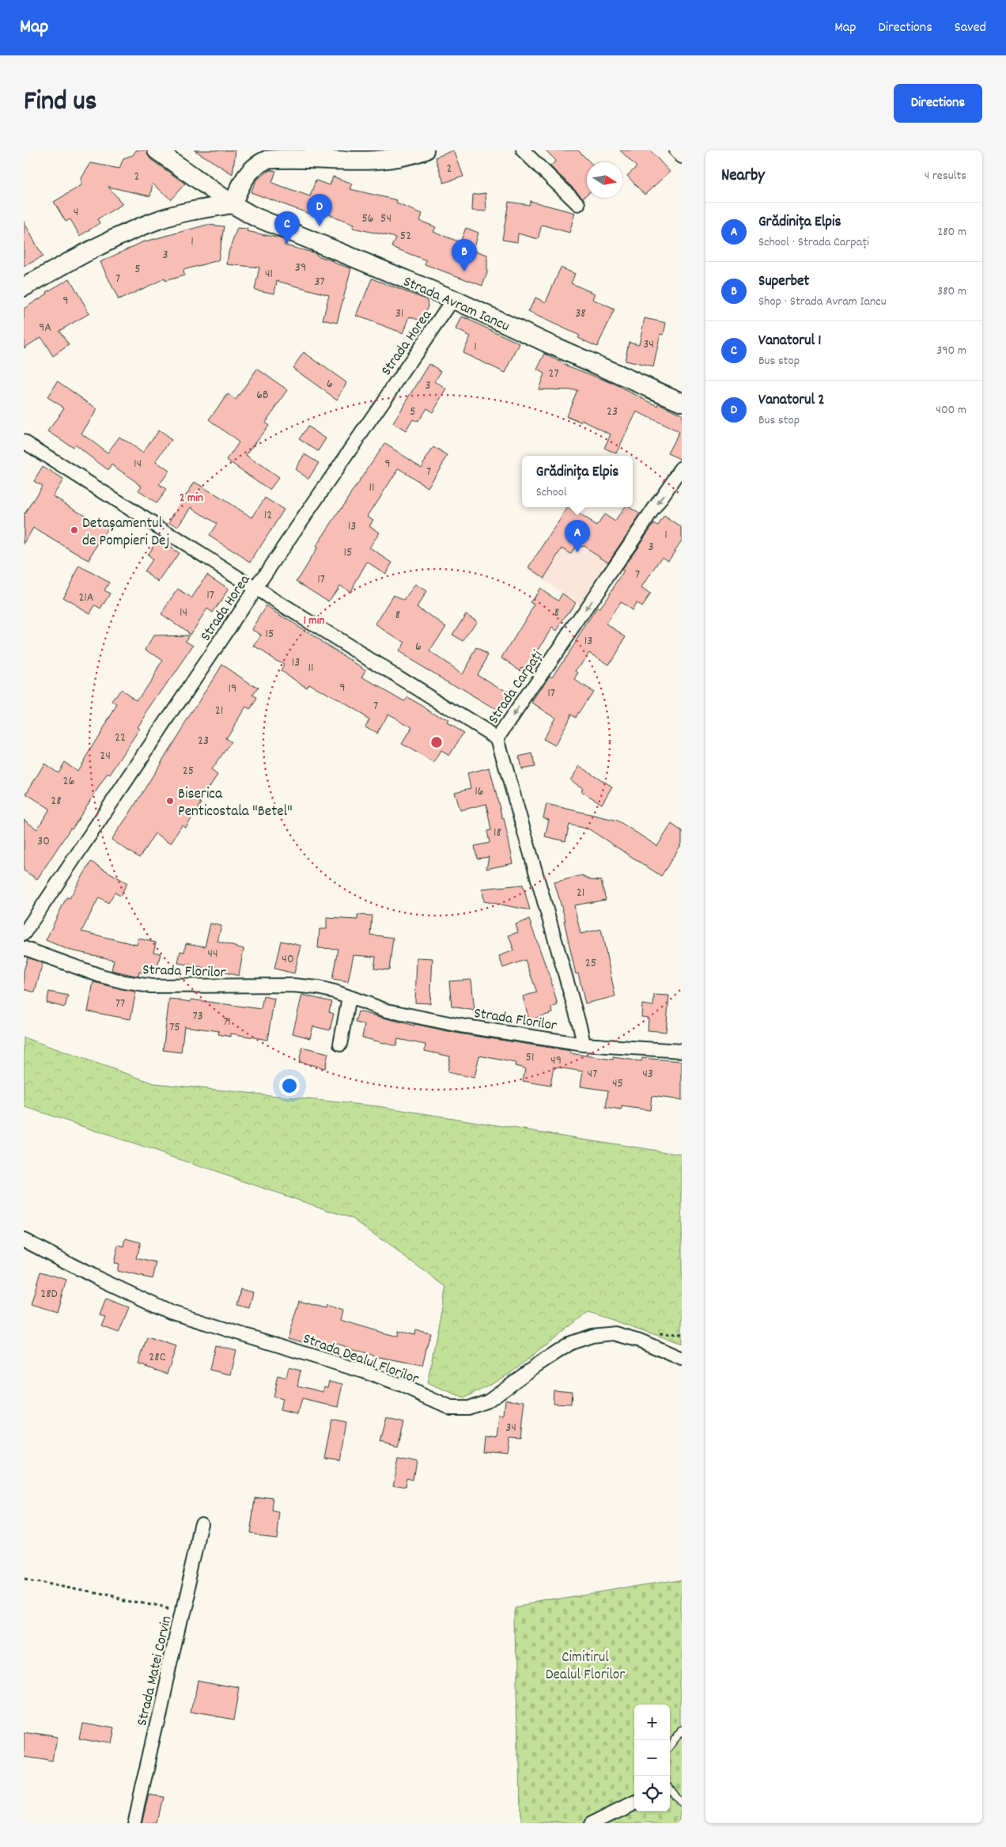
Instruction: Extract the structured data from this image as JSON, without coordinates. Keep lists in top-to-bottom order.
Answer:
{
  "streets": {
    "main road": ["Strada Avram Iancu"],
    "street": [
      "Strada Horea",
      "Strada Carpați",
      "Strada Florilor",
      "Strada Dealul Florilor",
      "Strada Matei Corvin"
    ]
  },
  "crossings": [
    ["Strada Avram Iancu", "Strada Horea"],
    ["Strada Carpați", "Strada Florilor"]
  ],
  "one_way": ["Strada Carpați"],
  "parks": ["Cimitirul Dealul Florilor"],
  "places": ["Detașamentul de Pompieri Dej", "Biserica Penticostala \"Betel\""],
  "house_numbers": [
    "2",
    "2",
    "4",
    "56",
    "54",
    "52",
    "1",
    "3",
    "39",
    "5",
    "41",
    "7",
    "37",
    "9",
    "31",
    "38",
    "9A",
    "34",
    "1",
    "27",
    "6",
    "3",
    "6B",
    "5",
    "23",
    "14",
    "9",
    "7",
    "11",
    "12",
    "13",
    "1",
    "3",
    "15",
    "7",
    "17",
    "17",
    "21A",
    "14",
    "8",
    "8",
    "15",
    "13",
    "6",
    "13",
    "11",
    "9",
    "19",
    "17",
    "7",
    "21",
    "22",
    "23",
    "24",
    "25",
    "26",
    "16",
    "28",
    "18",
    "30",
    "21",
    "44",
    "40",
    "25",
    "77",
    "73",
    "71",
    "75",
    "51",
    "49",
    "47",
    "43",
    "45",
    "28D",
    "28C",
    "34"
  ],
  "north": "right",
  "page": {
    "header": "Map",
    "nav": ["Map", "Directions", "Saved"],
    "title": "Find us",
    "buttons": "Directions",
    "heading": ["Nearby", "4 results"],
    "pins": [
      "D",
      "C",
      "B",
      "A"
    ],
    "list": [
      {
        "mark": "A",
        "name": "Grădinița Elpis",
        "note": "School · Strada Carpați",
        "value": "280 m"
      },
      {
        "mark": "B",
        "name": "Superbet",
        "note": "Shop · Strada Avram Iancu",
        "value": "380 m"
      },
      {
        "mark": "C",
        "name": "Vanatorul 1",
        "note": "Bus stop",
        "value": "390 m"
      },
      {
        "mark": "D",
        "name": "Vanatorul 2",
        "note": "Bus stop",
        "value": "400 m"
      }
    ],
    "popup": ["Grădinița Elpis", "School"],
    "map_buttons": ["+", "−"]
  },
  "rings": ["2 min", "1 min"]
}
